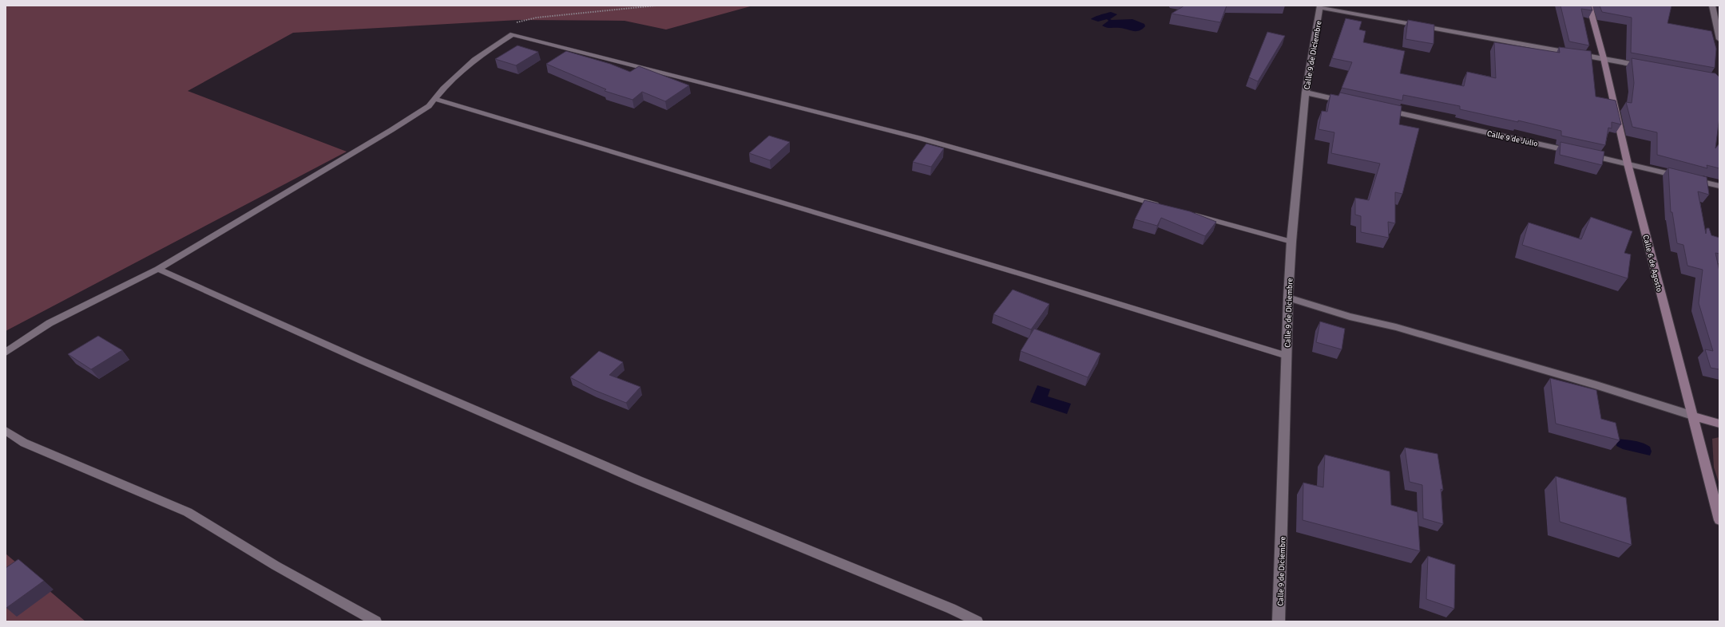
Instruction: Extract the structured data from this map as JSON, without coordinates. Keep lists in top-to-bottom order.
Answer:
{
  "streets": {
    "main road": ["Calle 6 de Agosto"],
    "street": ["Calle 9 de Diciembre", "Calle 9 de Julio"]
  },
  "crossings": [
    ["Calle 9 de Julio", "Calle 6 de Agosto"]
  ]
}
